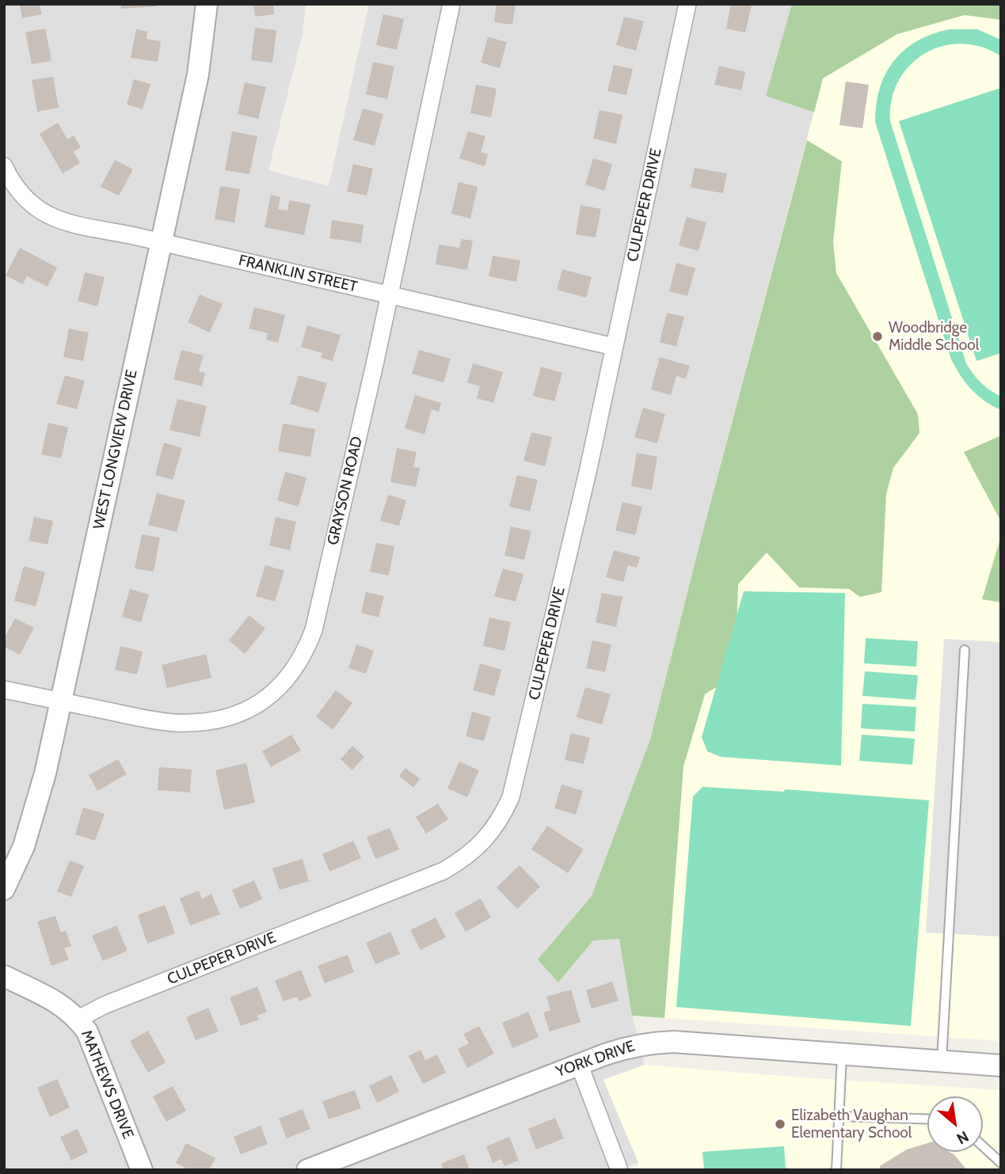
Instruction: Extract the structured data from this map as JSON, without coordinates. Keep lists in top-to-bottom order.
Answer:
{
  "streets": {
    "street": [
      "CULPEPER DRIVE",
      "FRANKLIN STREET",
      "WEST LONGVIEW DRIVE",
      "GRAYSON ROAD",
      "YORK DRIVE",
      "MATHEWS DRIVE"
    ]
  },
  "crossings": [
    ["CULPEPER DRIVE", "FRANKLIN STREET"],
    ["CULPEPER DRIVE", "MATHEWS DRIVE"],
    ["FRANKLIN STREET", "WEST LONGVIEW DRIVE"],
    ["FRANKLIN STREET", "GRAYSON ROAD"],
    ["WEST LONGVIEW DRIVE", "GRAYSON ROAD"]
  ],
  "places": ["Woodbridge Middle School", "Elizabeth Vaughan Elementary School"],
  "north": "bottom right"
}
